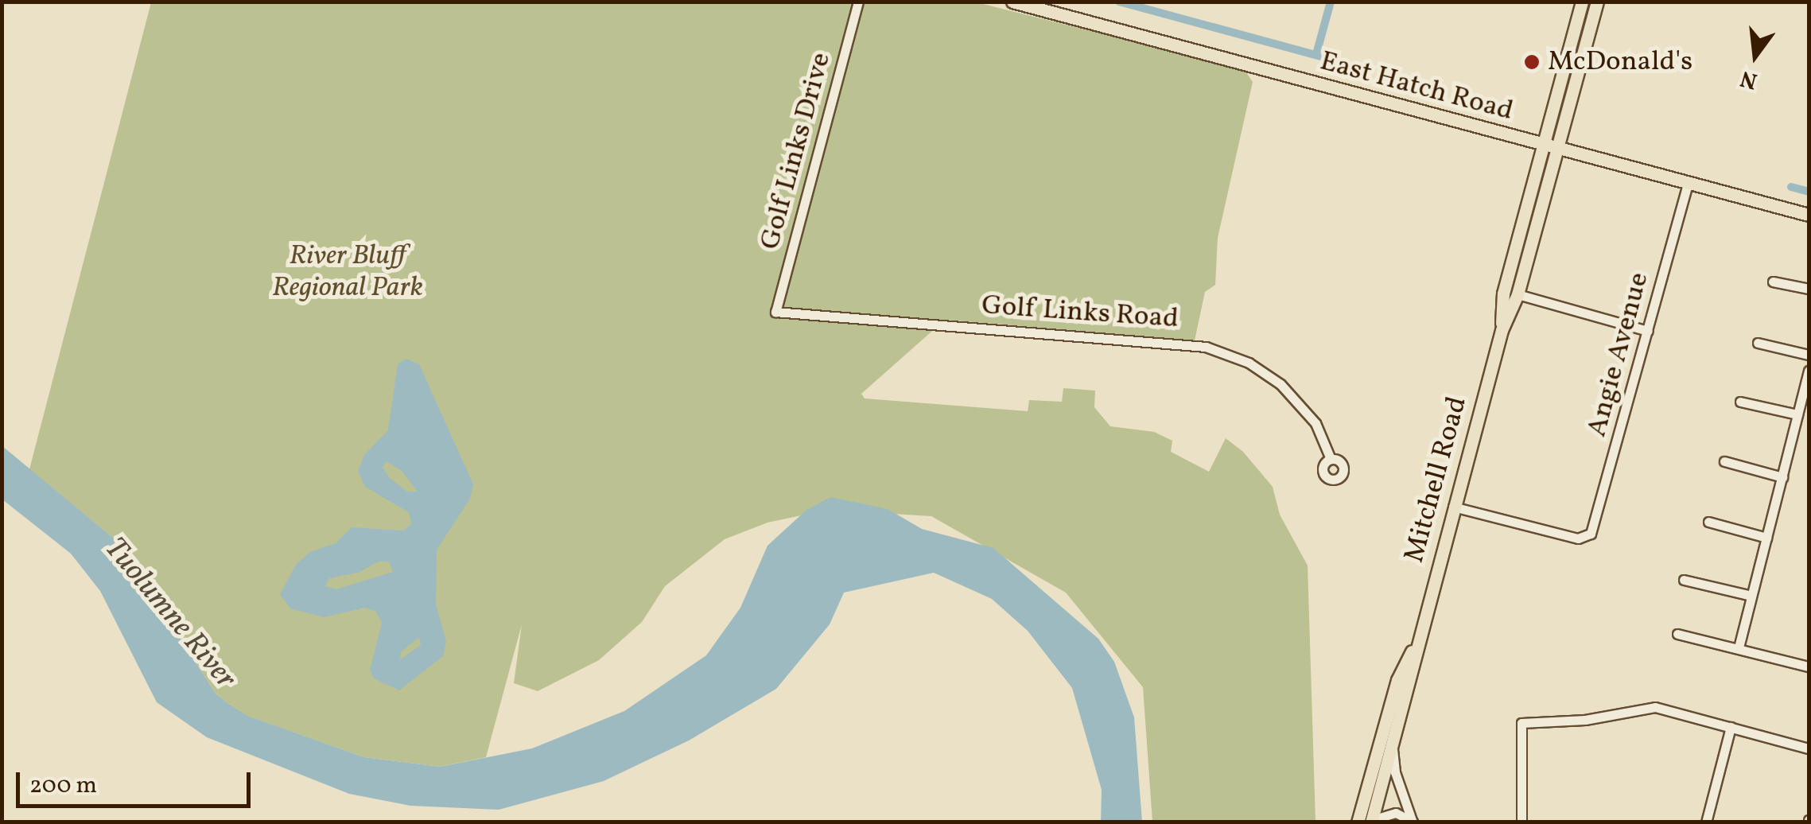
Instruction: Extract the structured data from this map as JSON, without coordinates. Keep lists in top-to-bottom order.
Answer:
{
  "streets": {
    "main road": ["East Hatch Road", "Mitchell Road"],
    "street": ["Golf Links Drive", "Golf Links Road", "Angie Avenue"]
  },
  "crossings": [
    ["East Hatch Road", "Angie Avenue"],
    ["East Hatch Road", "Mitchell Road"],
    ["Golf Links Drive", "Golf Links Road"],
    ["Angie Avenue", "Mitchell Road"]
  ],
  "water": ["Tuolumne River"],
  "parks": ["River Bluff Regional Park"],
  "places": ["McDonald's"],
  "scale_bar": "200 m",
  "north": "bottom"
}
